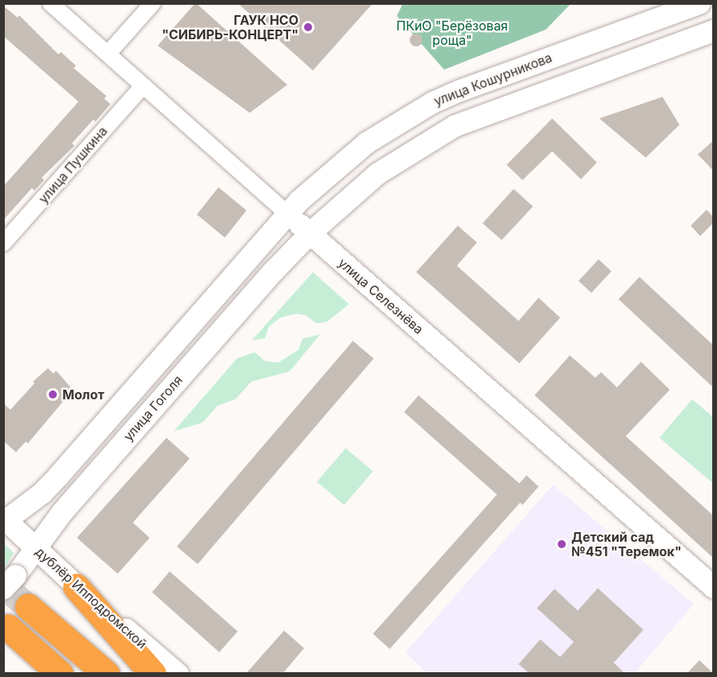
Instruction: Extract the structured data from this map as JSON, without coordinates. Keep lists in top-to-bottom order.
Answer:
{
  "streets": {
    "main road": [
      "улица Кошурникова",
      "улица Селезнёва",
      "улица Гоголя",
      "дублёр Ипподромской"
    ],
    "street": ["улица Пушкина"]
  },
  "crossings": [
    ["улица Кошурникова", "улица Селезнёва"],
    ["улица Кошурникова", "улица Гоголя"],
    ["улица Пушкина", "улица Селезнёва"],
    ["улица Селезнёва", "улица Гоголя"],
    ["улица Гоголя", "дублёр Ипподромской"]
  ],
  "parks": ["ПКиО \"Берёзовая роща\""],
  "places": ["ГАУК НСО \"СИБИРЬ-КОНЦЕРТ\"", "Молот", "Детский сад №451 \"Теремок\""]
}
